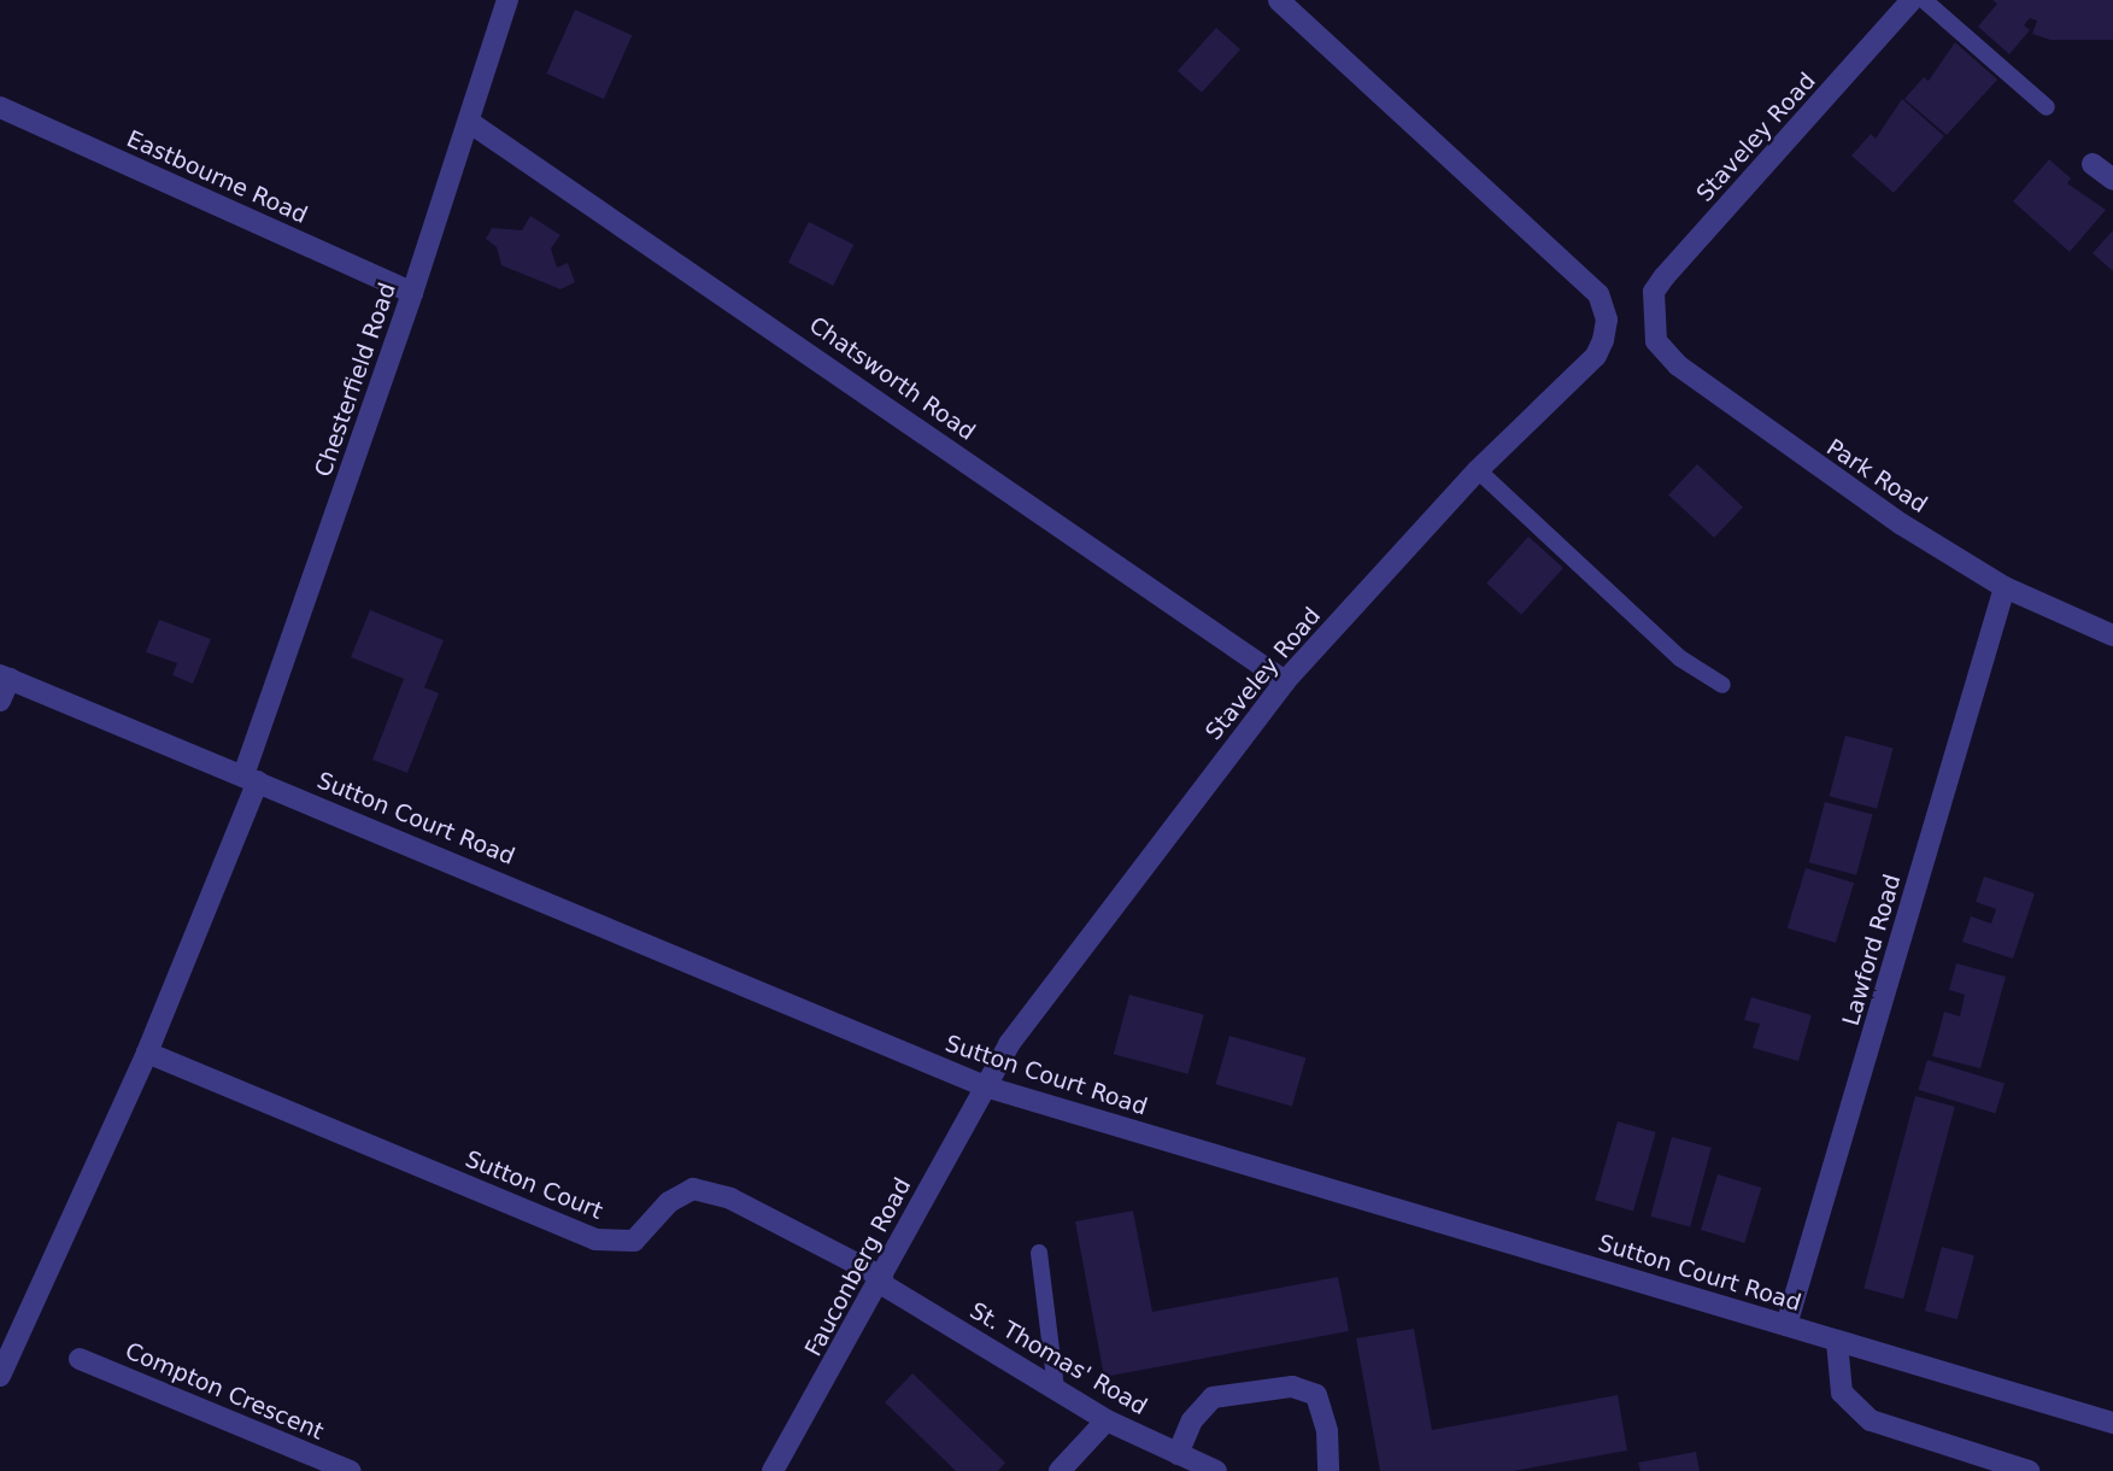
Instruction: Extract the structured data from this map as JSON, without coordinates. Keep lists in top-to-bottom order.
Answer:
{
  "streets": {
    "street": [
      "Staveley Road",
      "Eastbourne Road",
      "Chatsworth Road",
      "Chesterfield Road",
      "Park Road",
      "Sutton Court Road",
      "Lawford Road",
      "Sutton Court",
      "Fauconberg Road",
      "St. Thomas' Road",
      "Compton Crescent"
    ]
  },
  "crossings": [
    ["Staveley Road", "Chatsworth Road"],
    ["Staveley Road", "Park Road"],
    ["Staveley Road", "Sutton Court Road"],
    ["Staveley Road", "Fauconberg Road"],
    ["Eastbourne Road", "Chesterfield Road"],
    ["Chatsworth Road", "Chesterfield Road"],
    ["Chesterfield Road", "Sutton Court Road"],
    ["Chesterfield Road", "Sutton Court"],
    ["Park Road", "Lawford Road"],
    ["Sutton Court Road", "Lawford Road"],
    ["Sutton Court Road", "Fauconberg Road"],
    ["Sutton Court", "Fauconberg Road"],
    ["Sutton Court", "St. Thomas' Road"],
    ["Fauconberg Road", "St. Thomas' Road"]
  ]
}
